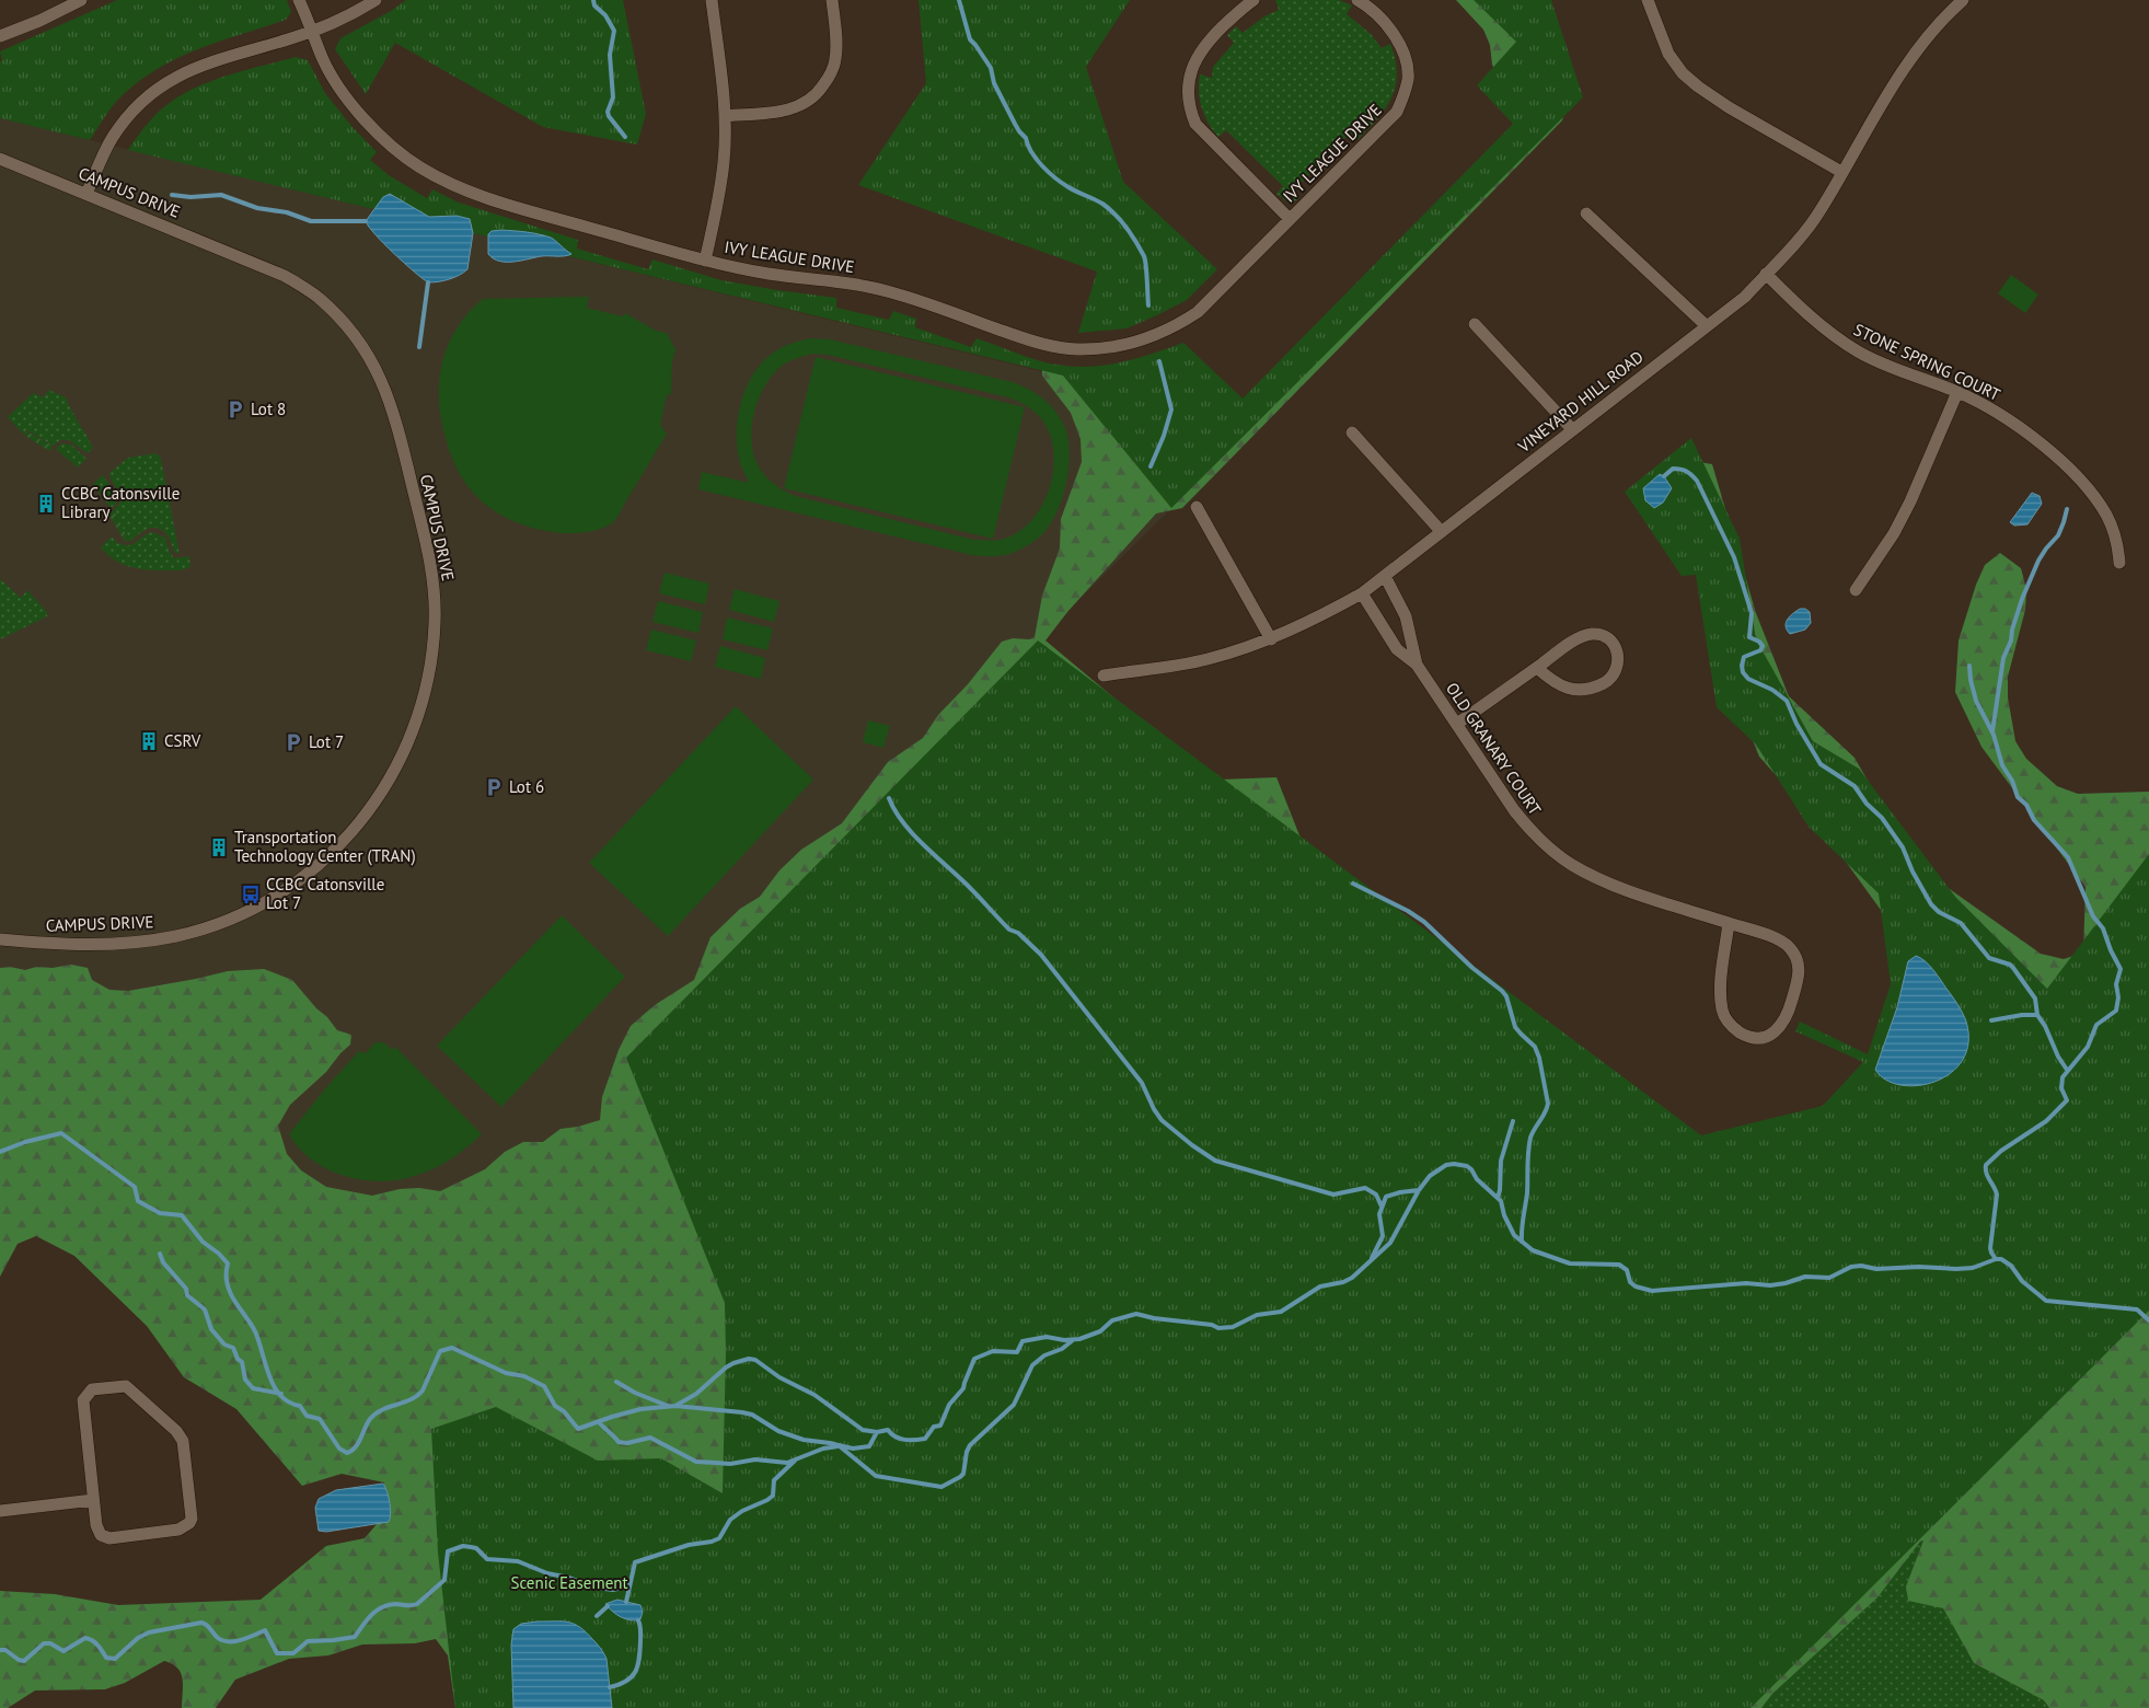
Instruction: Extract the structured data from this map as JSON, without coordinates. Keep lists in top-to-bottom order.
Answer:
{
  "streets": {
    "street": [
      "IVY LEAGUE DRIVE",
      "CAMPUS DRIVE",
      "STONE SPRING COURT",
      "VINEYARD HILL ROAD",
      "OLD GRANARY COURT"
    ]
  },
  "crossings": [
    ["STONE SPRING COURT", "VINEYARD HILL ROAD"],
    ["VINEYARD HILL ROAD", "OLD GRANARY COURT"]
  ],
  "parks": ["Scenic Easement"],
  "places": {
    "parking": ["Lot 8", "Lot 7", "Lot 6"],
    "building": ["CCBC Catonsville Library", "CSRV", "Transportation Technology Center (TRAN)"],
    "bus stop": ["CCBC Catonsville Lot 7"]
  }
}
